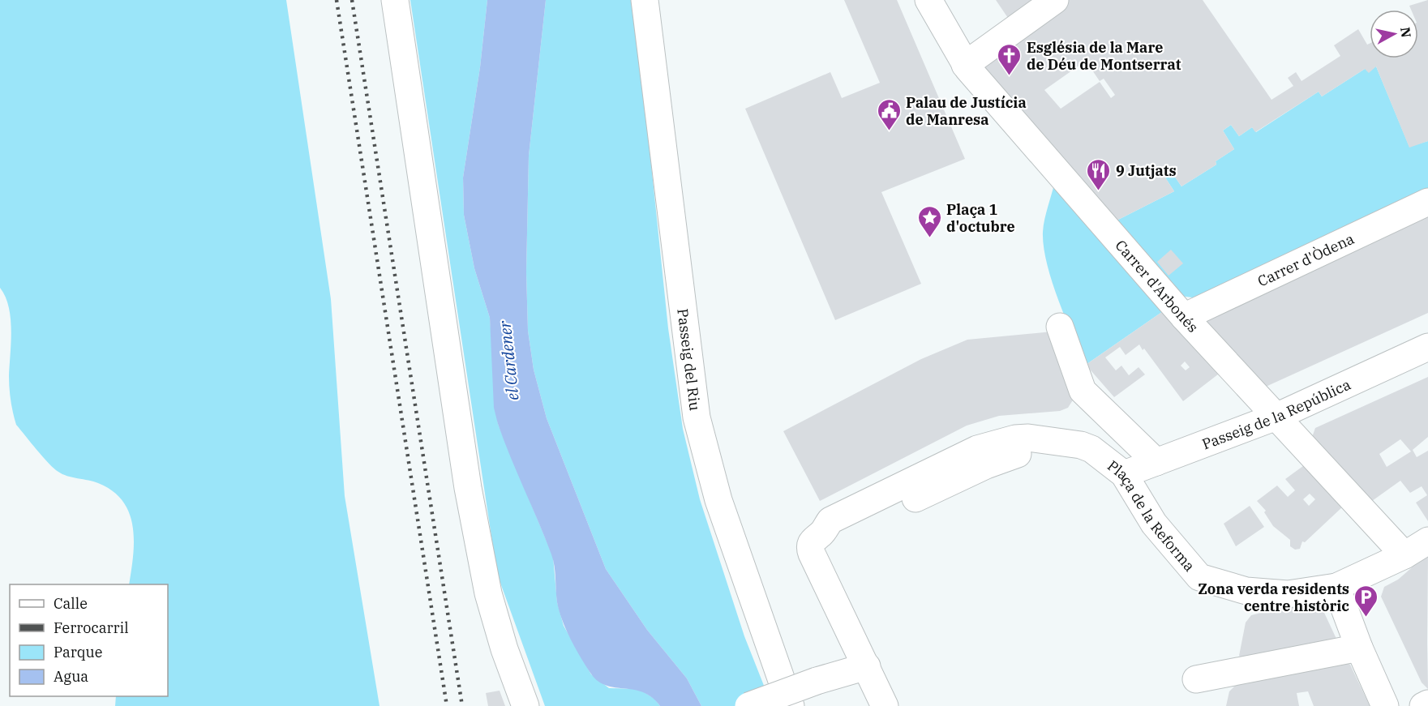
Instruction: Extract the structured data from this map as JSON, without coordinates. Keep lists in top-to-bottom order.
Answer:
{
  "streets": {
    "street": [
      "Carrer d'Òdena",
      "Carrer d'Arbonés",
      "Passeig del Riu",
      "Passeig de la República",
      "Plaça de la Reforma"
    ]
  },
  "crossings": [
    ["Carrer d'Òdena", "Carrer d'Arbonés"],
    ["Carrer d'Arbonés", "Passeig de la República"],
    ["Carrer d'Arbonés", "Plaça de la Reforma"],
    ["Passeig de la República", "Plaça de la Reforma"]
  ],
  "water": ["el Cardener"],
  "places": {
    "church": ["Església de la Mare de Déu de Montserrat"],
    "public building": ["Palau de Justícia de Manresa"],
    "restaurant": ["9 Jutjats"],
    "place": ["Plaça 1 d'octubre"],
    "parking": ["Zona verda residents centre històric"]
  },
  "legend": [
    "Calle",
    "Ferrocarril",
    "Parque",
    "Agua"
  ],
  "north": "right"
}
